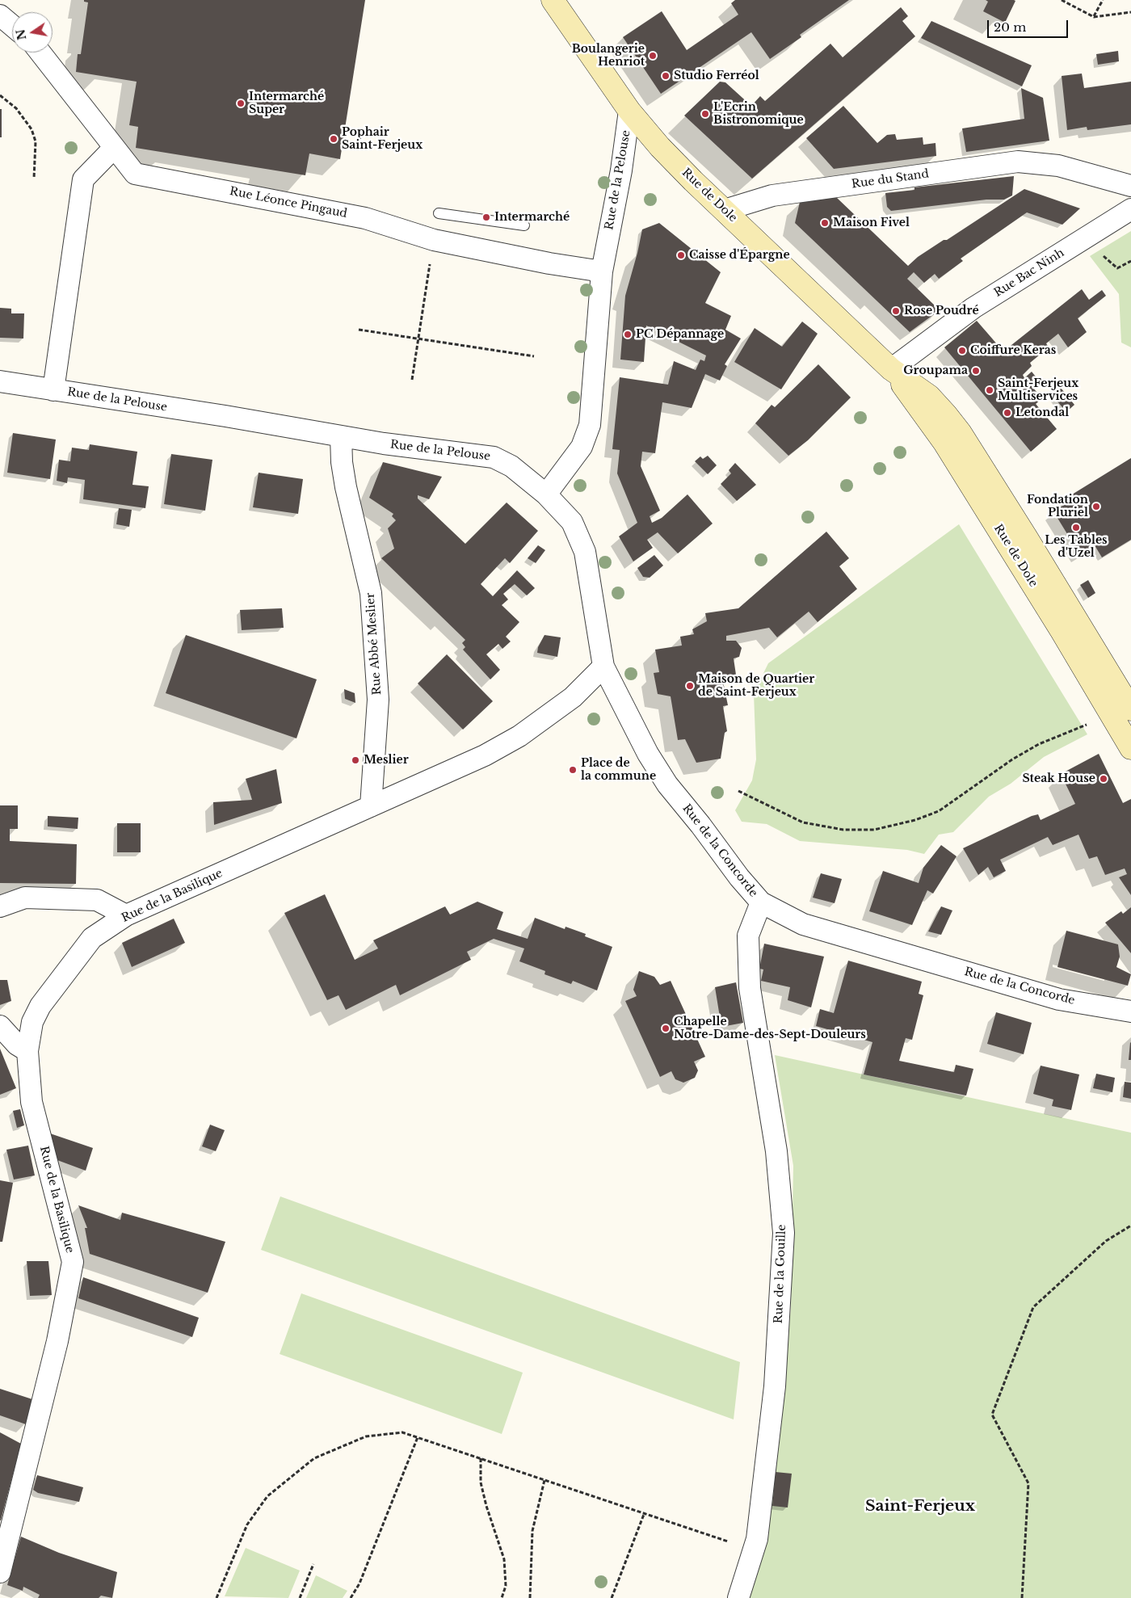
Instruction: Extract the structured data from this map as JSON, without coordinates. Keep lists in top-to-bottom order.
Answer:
{
  "streets": {
    "main road": ["Rue de Dole"],
    "street": [
      "Rue du Stand",
      "Rue de la Pelouse",
      "Rue Léonce Pingaud",
      "Rue Bac Ninh",
      "Rue Abbé Meslier",
      "Rue de la Concorde",
      "Rue de la Basilique",
      "Rue de la Gouille"
    ]
  },
  "crossings": [
    ["Rue du Stand", "Rue de Dole"],
    ["Rue de la Pelouse", "Rue de Dole"],
    ["Rue de la Pelouse", "Rue Léonce Pingaud"],
    ["Rue de la Pelouse", "Rue Abbé Meslier"],
    ["Rue de la Pelouse", "Rue de la Concorde"],
    ["Rue de Dole", "Rue Bac Ninh"],
    ["Rue Abbé Meslier", "Rue de la Basilique"],
    ["Rue de la Concorde", "Rue de la Basilique"],
    ["Rue de la Concorde", "Rue de la Gouille"]
  ],
  "districts": ["Saint-Ferjeux"],
  "places": [
    "Boulangerie Henriot",
    "Studio Ferréol",
    "Intermarché Super",
    "L'Ecrin Bistronomique",
    "Pophair Saint-Ferjeux",
    "Intermarché",
    "Maison Fivel",
    "Caisse d'Épargne",
    "Rose Poudré",
    "PC Dépannage",
    "Coiffure Keras",
    "Groupama",
    "Saint-Ferjeux Multiservices",
    "Letondal",
    "Fondation Pluriel",
    "Les Tables d'Uzel",
    "Maison de Quartier de Saint-Ferjeux",
    "Meslier",
    "Place de la commune",
    "Steak House",
    "Chapelle Notre-Dame-des-Sept-Douleurs"
  ],
  "scale_bar": "20 m",
  "north": "left"
}
